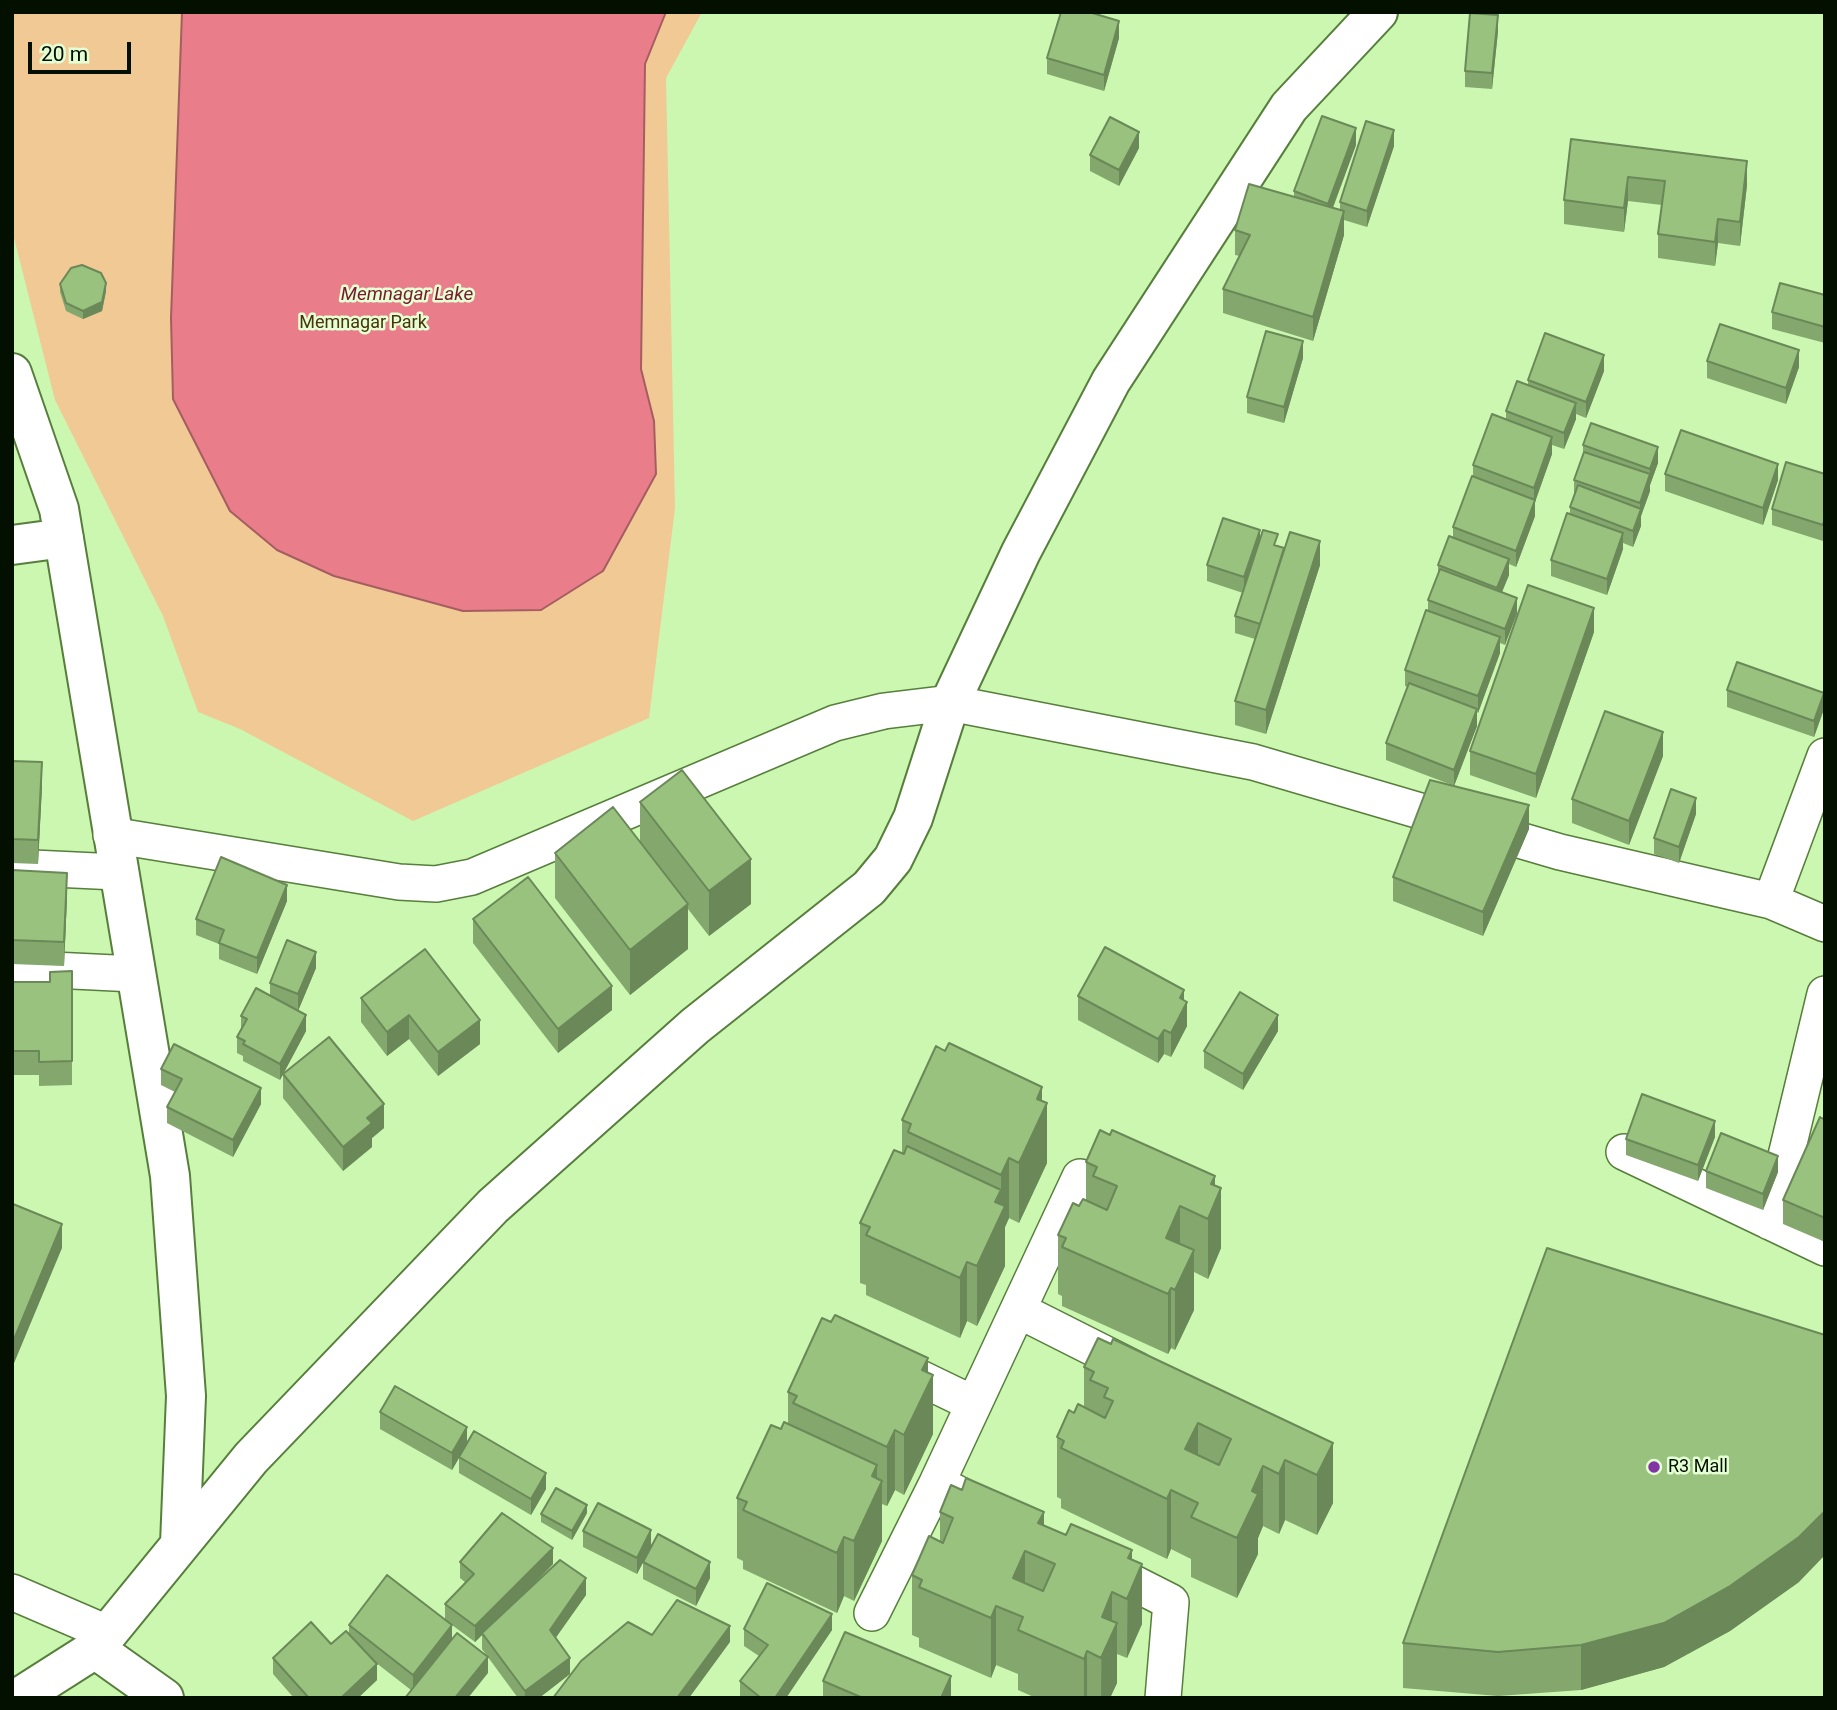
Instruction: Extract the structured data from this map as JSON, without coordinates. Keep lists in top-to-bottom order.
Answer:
{
  "water": ["Memnagar Lake"],
  "parks": ["Memnagar Park"],
  "places": ["R3 Mall"],
  "scale_bar": "20 m"
}
